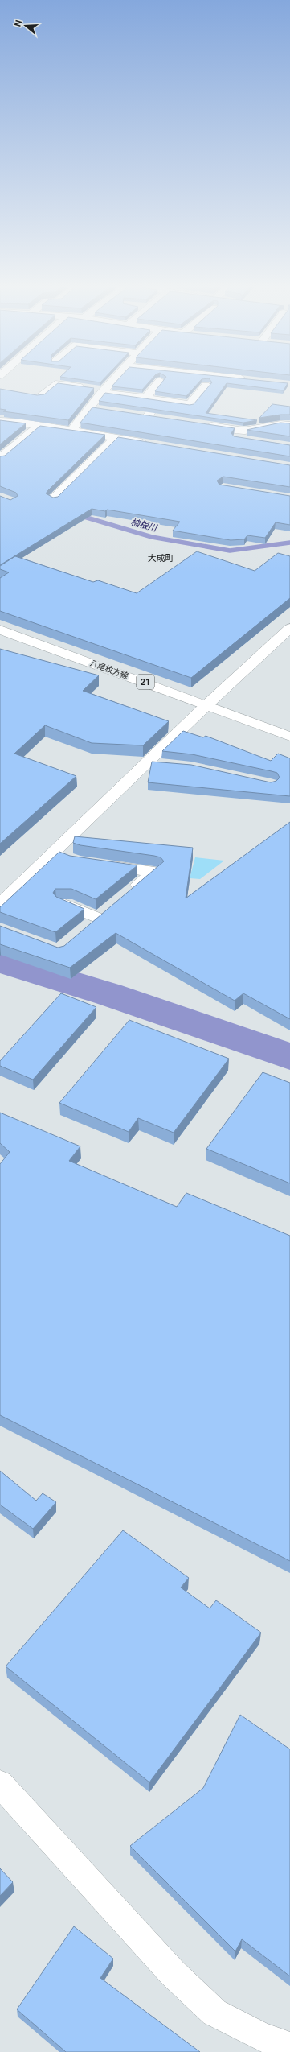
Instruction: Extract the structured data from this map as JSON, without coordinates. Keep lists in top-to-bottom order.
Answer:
{
  "streets": {
    "street": ["八尾枚方線", "21"]
  },
  "districts": ["大成町"],
  "water": ["楠根川"],
  "north": "left"
}
